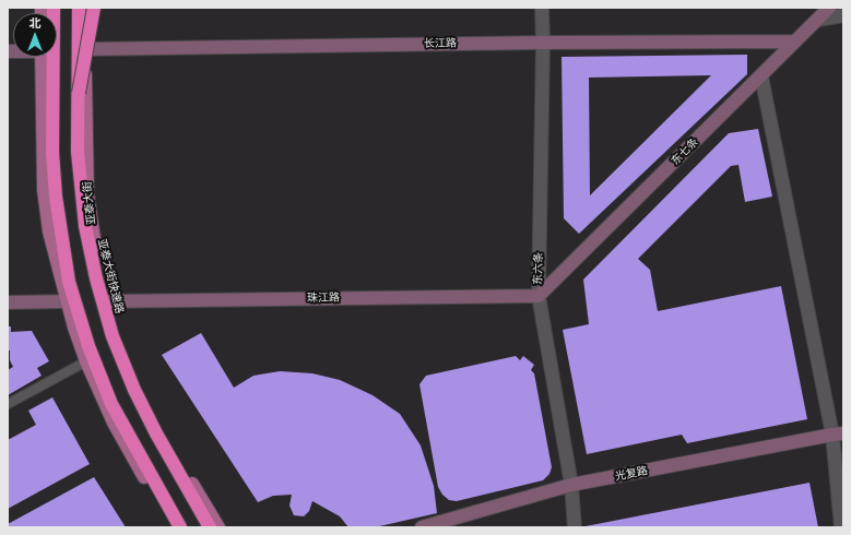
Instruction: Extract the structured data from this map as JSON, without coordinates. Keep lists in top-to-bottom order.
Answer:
{
  "streets": {
    "highway": ["亚泰大街快速路"],
    "main road": ["亚泰大街"],
    "street": [
      "长江路",
      "东七条",
      "东六条",
      "珠江路",
      "光复路"
    ]
  },
  "crossings": [
    ["长江路", "东七条"],
    ["长江路", "亚泰大街"],
    ["长江路", "东六条"],
    ["东七条", "东六条"],
    ["东七条", "珠江路"],
    ["亚泰大街", "珠江路"],
    ["东六条", "珠江路"],
    ["东六条", "光复路"]
  ],
  "north": "top"
}
